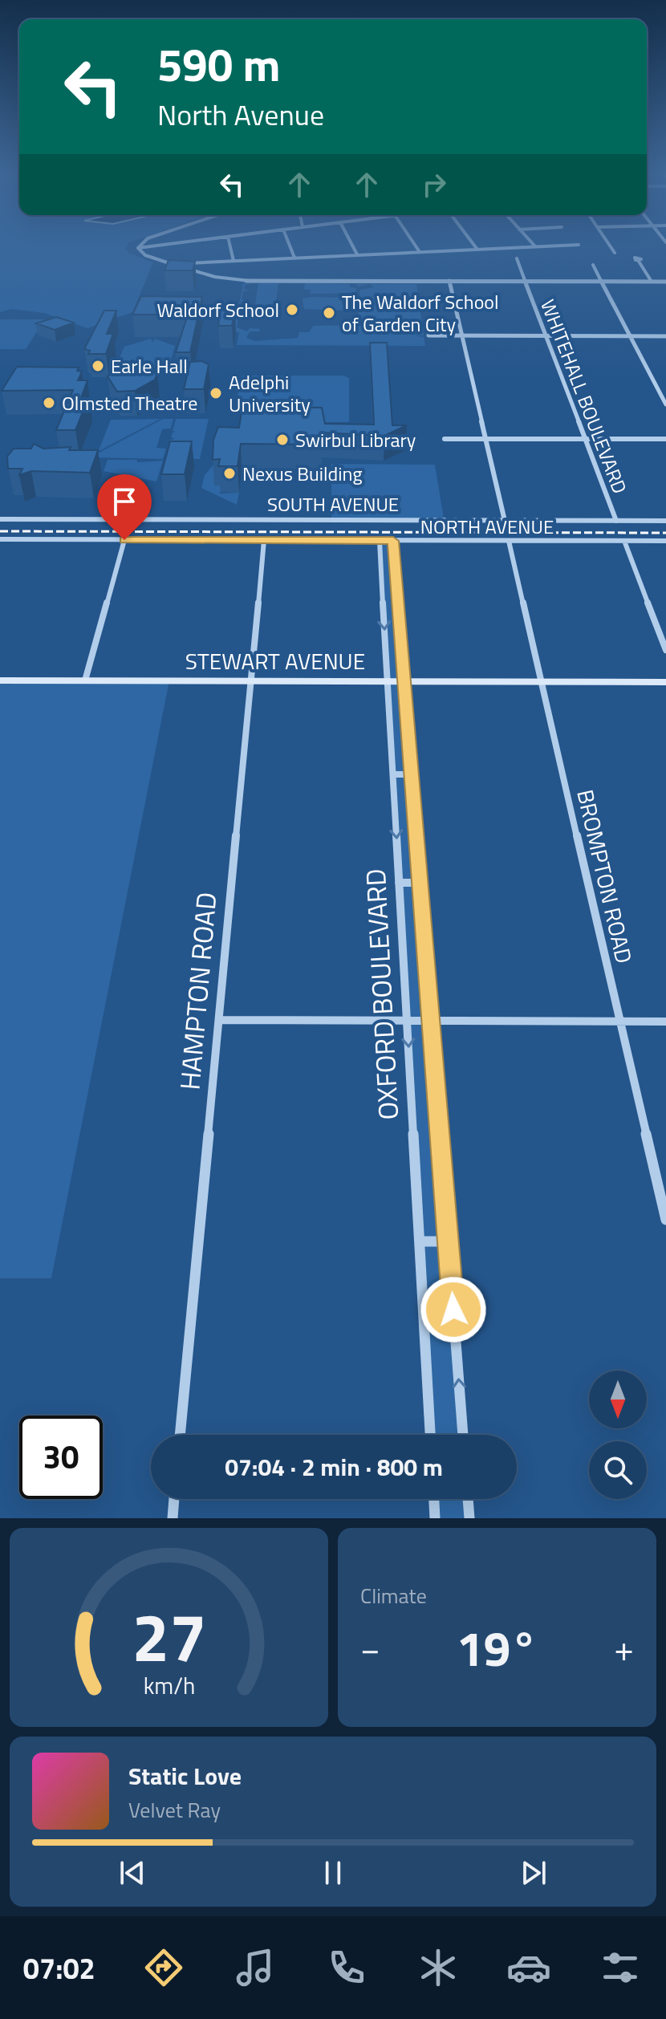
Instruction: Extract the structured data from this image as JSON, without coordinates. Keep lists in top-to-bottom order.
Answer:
{
  "streets": {
    "main road": ["STEWART AVENUE"],
    "street": [
      "WHITEHALL BOULEVARD",
      "SOUTH AVENUE",
      "NORTH AVENUE",
      "BROMPTON ROAD",
      "HAMPTON ROAD",
      "OXFORD BOULEVARD"
    ]
  },
  "crossings": [
    ["WHITEHALL BOULEVARD", "SOUTH AVENUE"],
    ["NORTH AVENUE", "BROMPTON ROAD"],
    ["NORTH AVENUE", "HAMPTON ROAD"],
    ["NORTH AVENUE", "OXFORD BOULEVARD"],
    ["STEWART AVENUE", "BROMPTON ROAD"],
    ["STEWART AVENUE", "HAMPTON ROAD"],
    ["STEWART AVENUE", "OXFORD BOULEVARD"]
  ],
  "places": [
    "Waldorf School",
    "The Waldorf School of Garden City",
    "Earle Hall",
    "Adelphi University",
    "Olmsted Theatre",
    "Swirbul Library",
    "Nexus Building"
  ],
  "north": "bottom",
  "page": {
    "turn": ["590 m", "North Avenue"],
    "limit": "30",
    "trip": "07:04 · 2 min · 800 m",
    "tile": "Climate",
    "heat": ["−", "19°", "+"],
    "song": ["Static Love", "Velvet Ray"],
    "tabs": "07:02",
    "gauge": ["27", "km/h"]
  }
}
